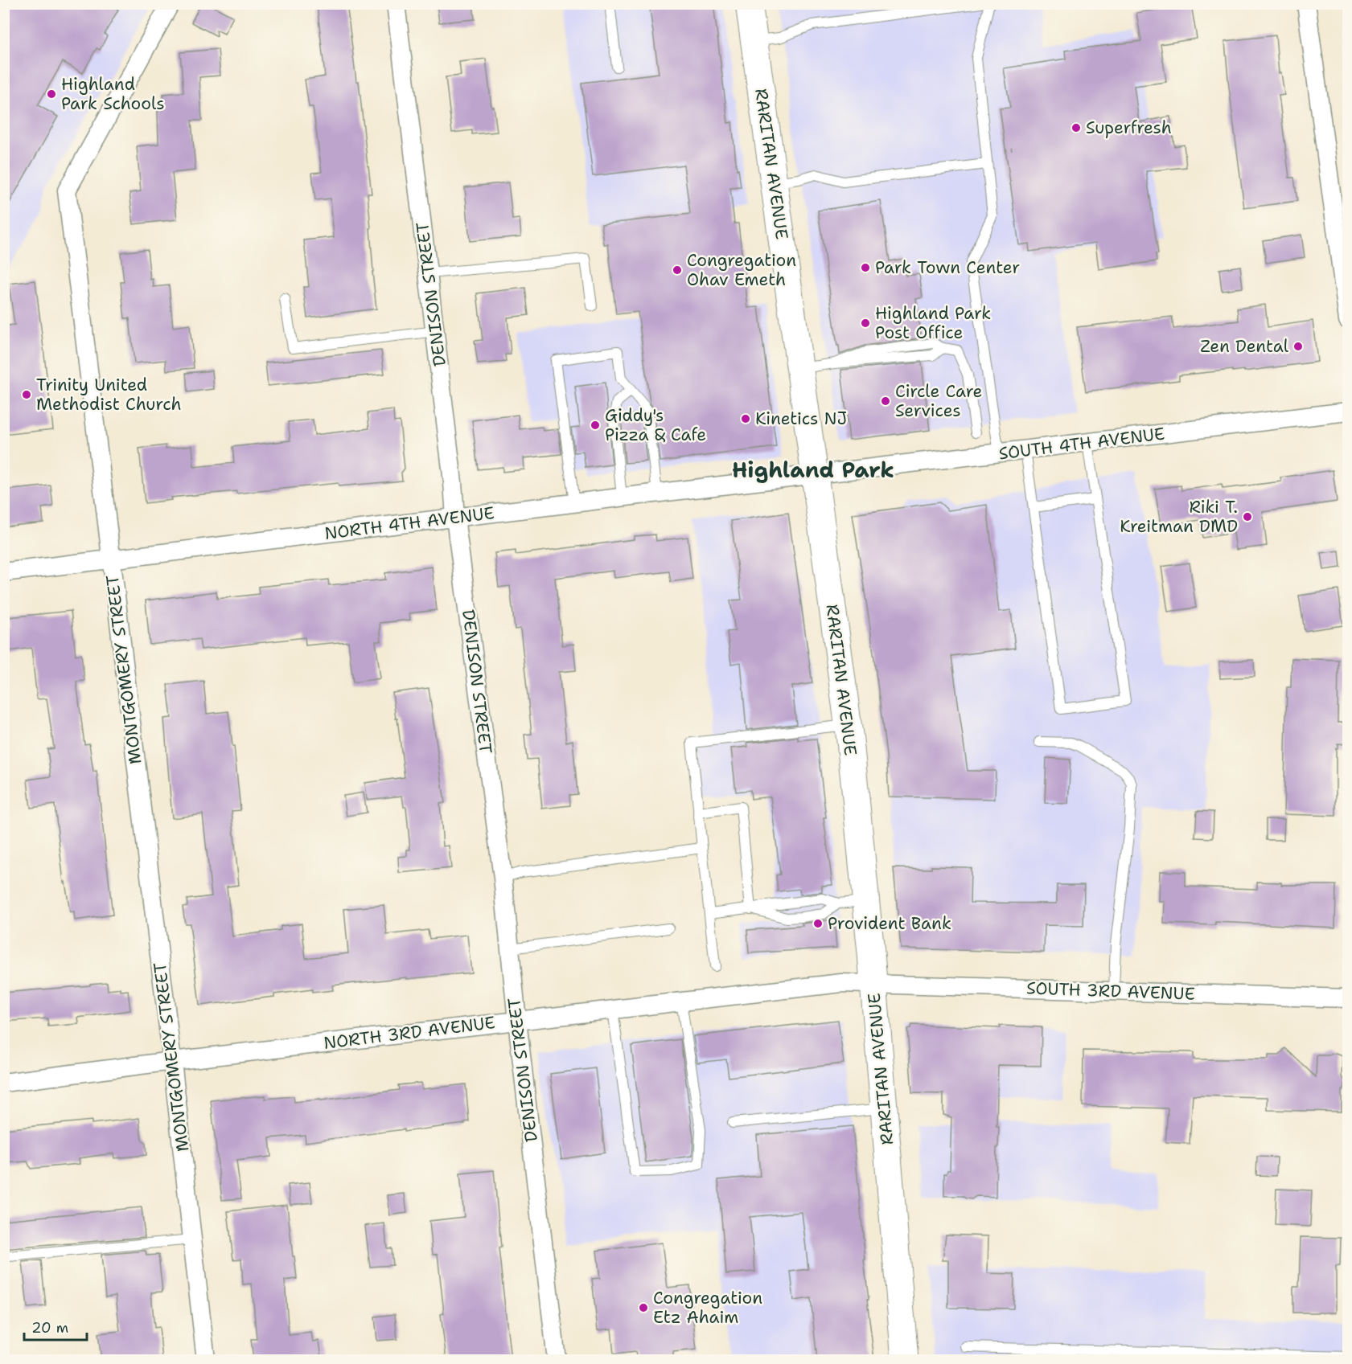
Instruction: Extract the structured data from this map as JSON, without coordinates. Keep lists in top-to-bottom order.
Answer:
{
  "streets": {
    "main road": ["RARITAN AVENUE"],
    "street": [
      "DENISON STREET",
      "SOUTH 4TH AVENUE",
      "NORTH 4TH AVENUE",
      "MONTGOMERY STREET",
      "SOUTH 3RD AVENUE",
      "NORTH 3RD AVENUE"
    ]
  },
  "crossings": [
    ["RARITAN AVENUE", "SOUTH 4TH AVENUE"],
    ["RARITAN AVENUE", "NORTH 4TH AVENUE"],
    ["RARITAN AVENUE", "SOUTH 3RD AVENUE"],
    ["RARITAN AVENUE", "NORTH 3RD AVENUE"],
    ["DENISON STREET", "NORTH 4TH AVENUE"],
    ["DENISON STREET", "NORTH 3RD AVENUE"],
    ["SOUTH 4TH AVENUE", "NORTH 4TH AVENUE"],
    ["NORTH 4TH AVENUE", "MONTGOMERY STREET"],
    ["MONTGOMERY STREET", "NORTH 3RD AVENUE"],
    ["SOUTH 3RD AVENUE", "NORTH 3RD AVENUE"]
  ],
  "districts": ["Highland Park"],
  "places": [
    "Highland Park Schools",
    "Superfresh",
    "Park Town Center",
    "Congregation Ohav Emeth",
    "Highland Park Post Office",
    "Zen Dental",
    "Trinity United Methodist Church",
    "Circle Care Services",
    "Kinetics NJ",
    "Giddy's Pizza & Cafe",
    "Riki T. Kreitman DMD",
    "Provident Bank",
    "Congregation Etz Ahaim"
  ],
  "scale_bar": "20 m"
}
